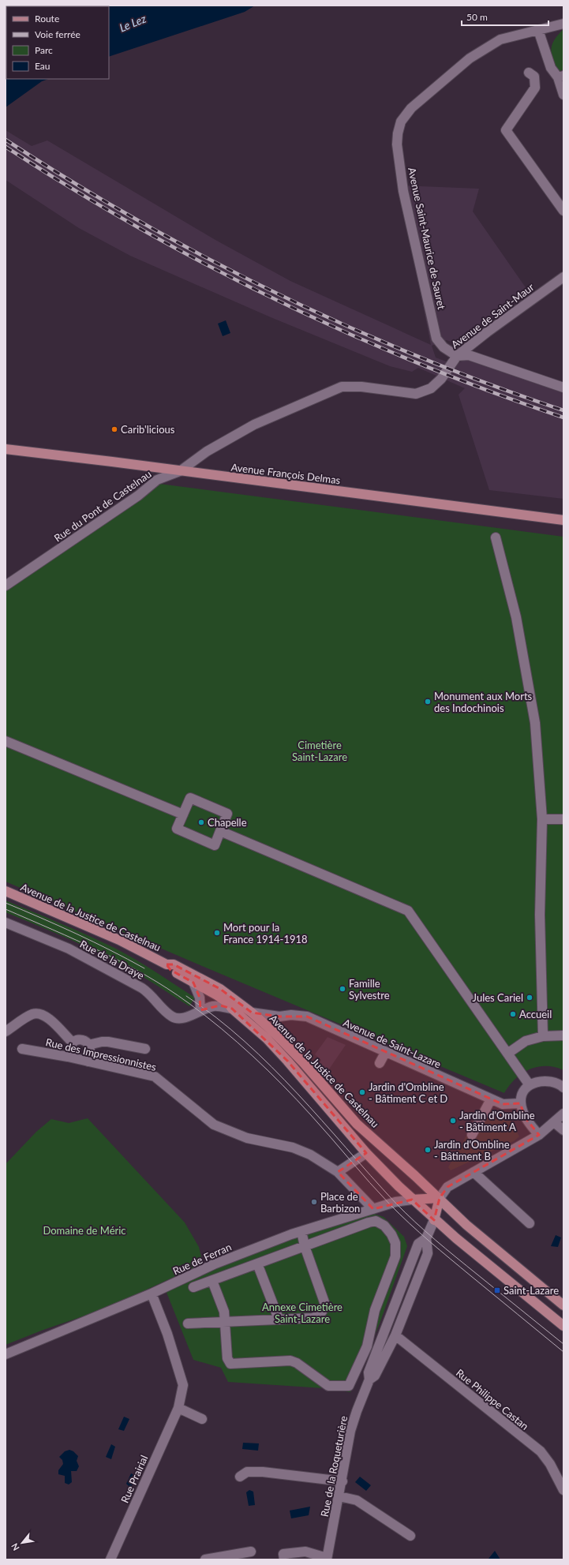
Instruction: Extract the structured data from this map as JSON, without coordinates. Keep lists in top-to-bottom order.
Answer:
{
  "streets": {
    "main road": ["Avenue François Delmas", "Avenue de la Justice de Castelnau"],
    "street": [
      "Avenue Saint-Maurice de Sauret",
      "Avenue de Saint-Maur",
      "Rue du Pont de Castelnau",
      "Rue de la Draye",
      "Avenue de Saint-Lazare",
      "Rue des Impressionnistes",
      "Rue de Ferran",
      "Rue Philippe Castan",
      "Rue de la Roqueturière",
      "Rue Prairial"
    ]
  },
  "crossings": [
    ["Avenue Saint-Maurice de Sauret", "Avenue de Saint-Maur"],
    ["Avenue de Saint-Maur", "Rue du Pont de Castelnau"],
    ["Avenue François Delmas", "Rue du Pont de Castelnau"],
    ["Avenue de la Justice de Castelnau", "Rue de la Draye"],
    ["Avenue de la Justice de Castelnau", "Avenue de Saint-Lazare"],
    ["Avenue de la Justice de Castelnau", "Rue de Ferran"],
    ["Avenue de la Justice de Castelnau", "Rue de la Roqueturière"],
    ["Rue des Impressionnistes", "Rue de Ferran"],
    ["Rue de Ferran", "Rue Prairial"],
    ["Rue Philippe Castan", "Rue de la Roqueturière"]
  ],
  "water": ["Le Lez"],
  "parks": ["Cimetière Saint-Lazare", "Domaine de Méric", "Annexe Cimetière Saint-Lazare"],
  "places": {
    "other": [
      "Carib'licious",
      "Monument aux Morts des Indochinois",
      "Chapelle",
      "Mort pour la France 1914-1918",
      "Famille Sylvestre",
      "Jules Cariel",
      "Accueil",
      "Jardin d'Ombline - Bâtiment C et D",
      "Jardin d'Ombline - Bâtiment A",
      "Jardin d'Ombline - Bâtiment B",
      "Place de Barbizon"
    ],
    "transit": ["Saint-Lazare"]
  },
  "legend": [
    "Route",
    "Voie ferrée",
    "Parc",
    "Eau"
  ],
  "scale_bar": "50 m",
  "north": "bottom left"
}
